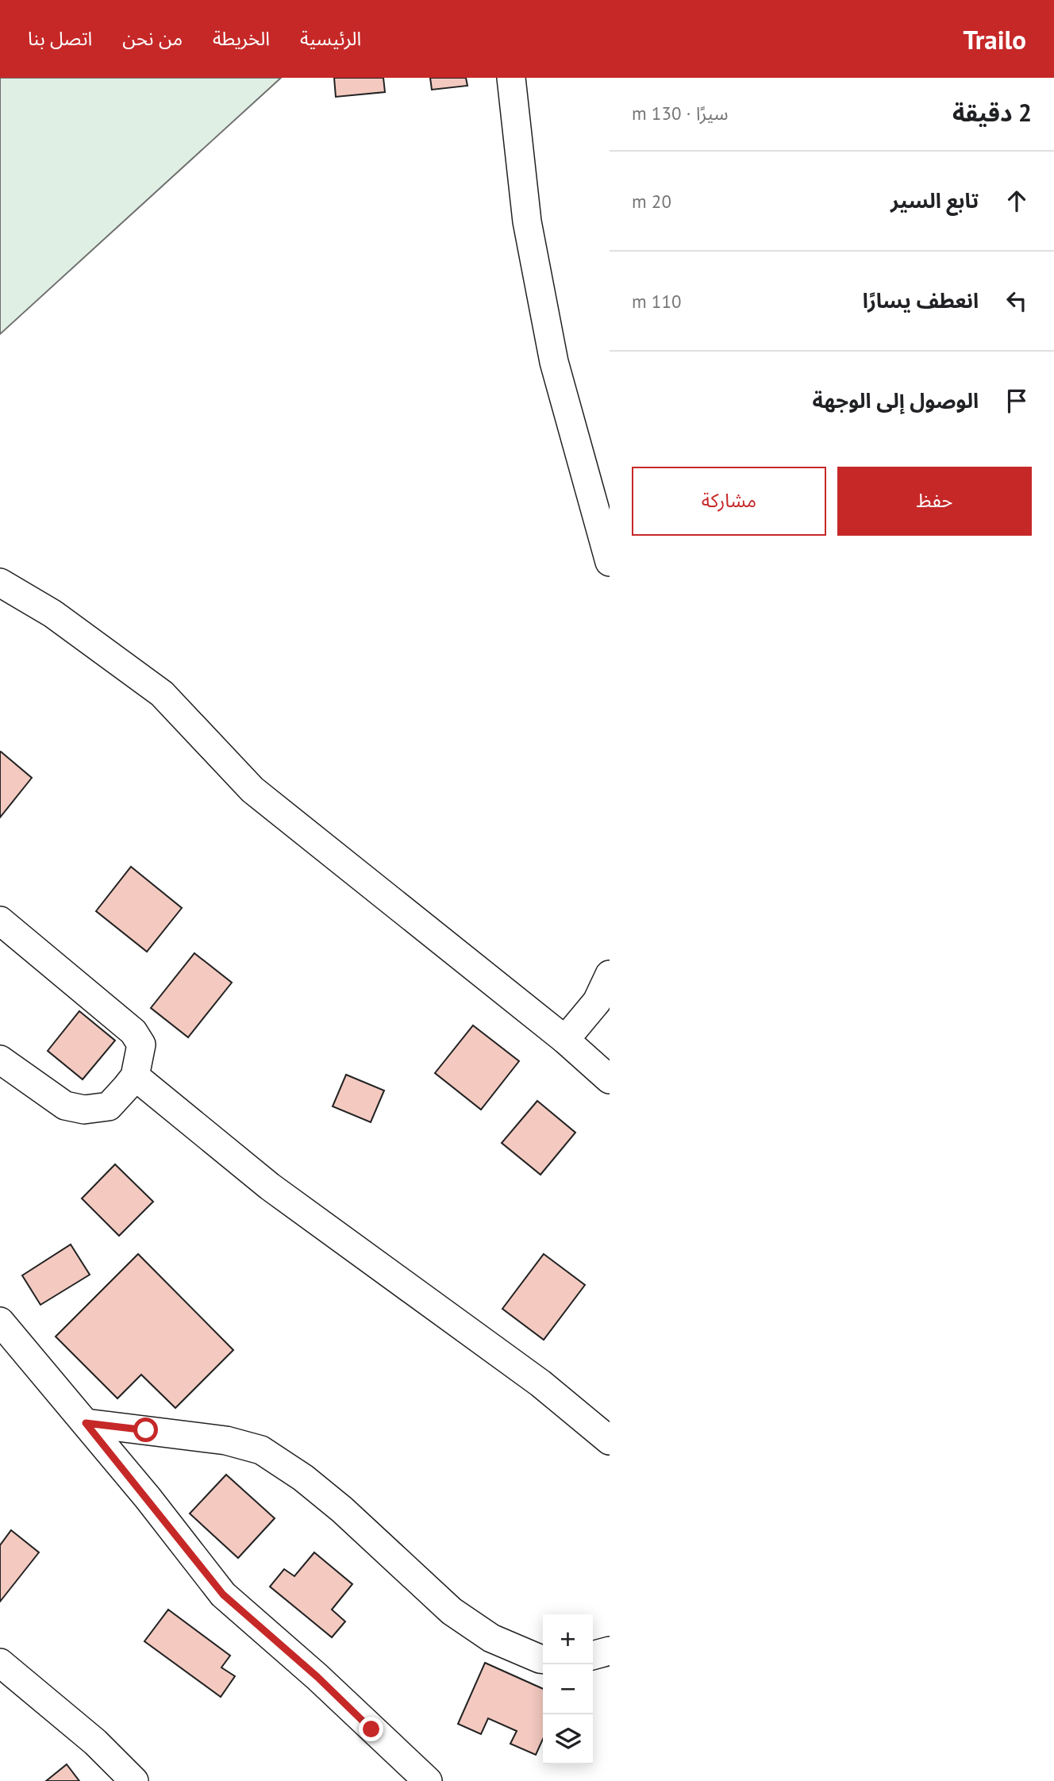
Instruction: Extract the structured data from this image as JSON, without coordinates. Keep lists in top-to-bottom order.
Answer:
{
  "page": {
    "header": "Trailo",
    "nav": [
      "الرئيسية",
      "الخريطة",
      "من نحن",
      "اتصل بنا"
    ],
    "heading": ["2 دقيقة", "سيرًا · 130 m"],
    "list": [
      ["تابع السير", "20 m"],
      ["انعطف يسارًا", "110 m"],
      "الوصول إلى الوجهة"
    ],
    "buttons": ["حفظ", "مشاركة"],
    "map_buttons": ["+", "−"]
  }
}
